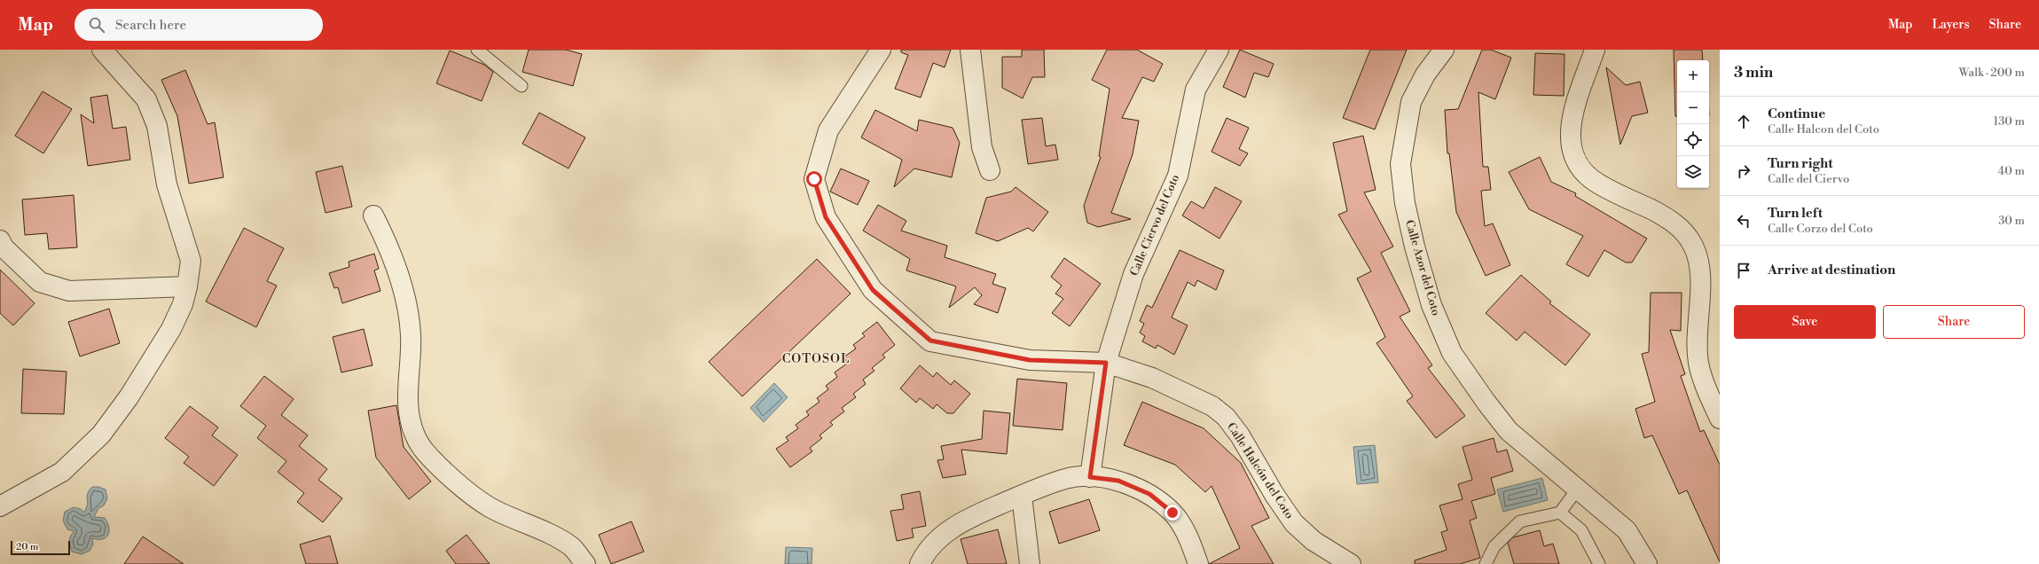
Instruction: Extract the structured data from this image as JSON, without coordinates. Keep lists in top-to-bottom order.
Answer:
{
  "streets": {
    "street": ["Calle Ciervo del Coto", "Calle Azor del Coto", "Calle Halcón del Coto"]
  },
  "crossings": [
    ["Calle Ciervo del Coto", "Calle Halcón del Coto"]
  ],
  "districts": ["COTOSOL"],
  "scale_bar": "20 m",
  "page": {
    "header": "Map",
    "search": "Search here",
    "nav": ["Map", "Layers", "Share"],
    "heading": ["3 min", "Walk · 200 m"],
    "map_buttons": ["+", "−"],
    "list": [
      ["Continue", "Calle Halcon del Coto", "130 m"],
      ["Turn right", "Calle del Ciervo", "40 m"],
      ["Turn left", "Calle Corzo del Coto", "30 m"],
      "Arrive at destination"
    ],
    "buttons": ["Save", "Share"],
    "scale": "20 m"
  }
}
